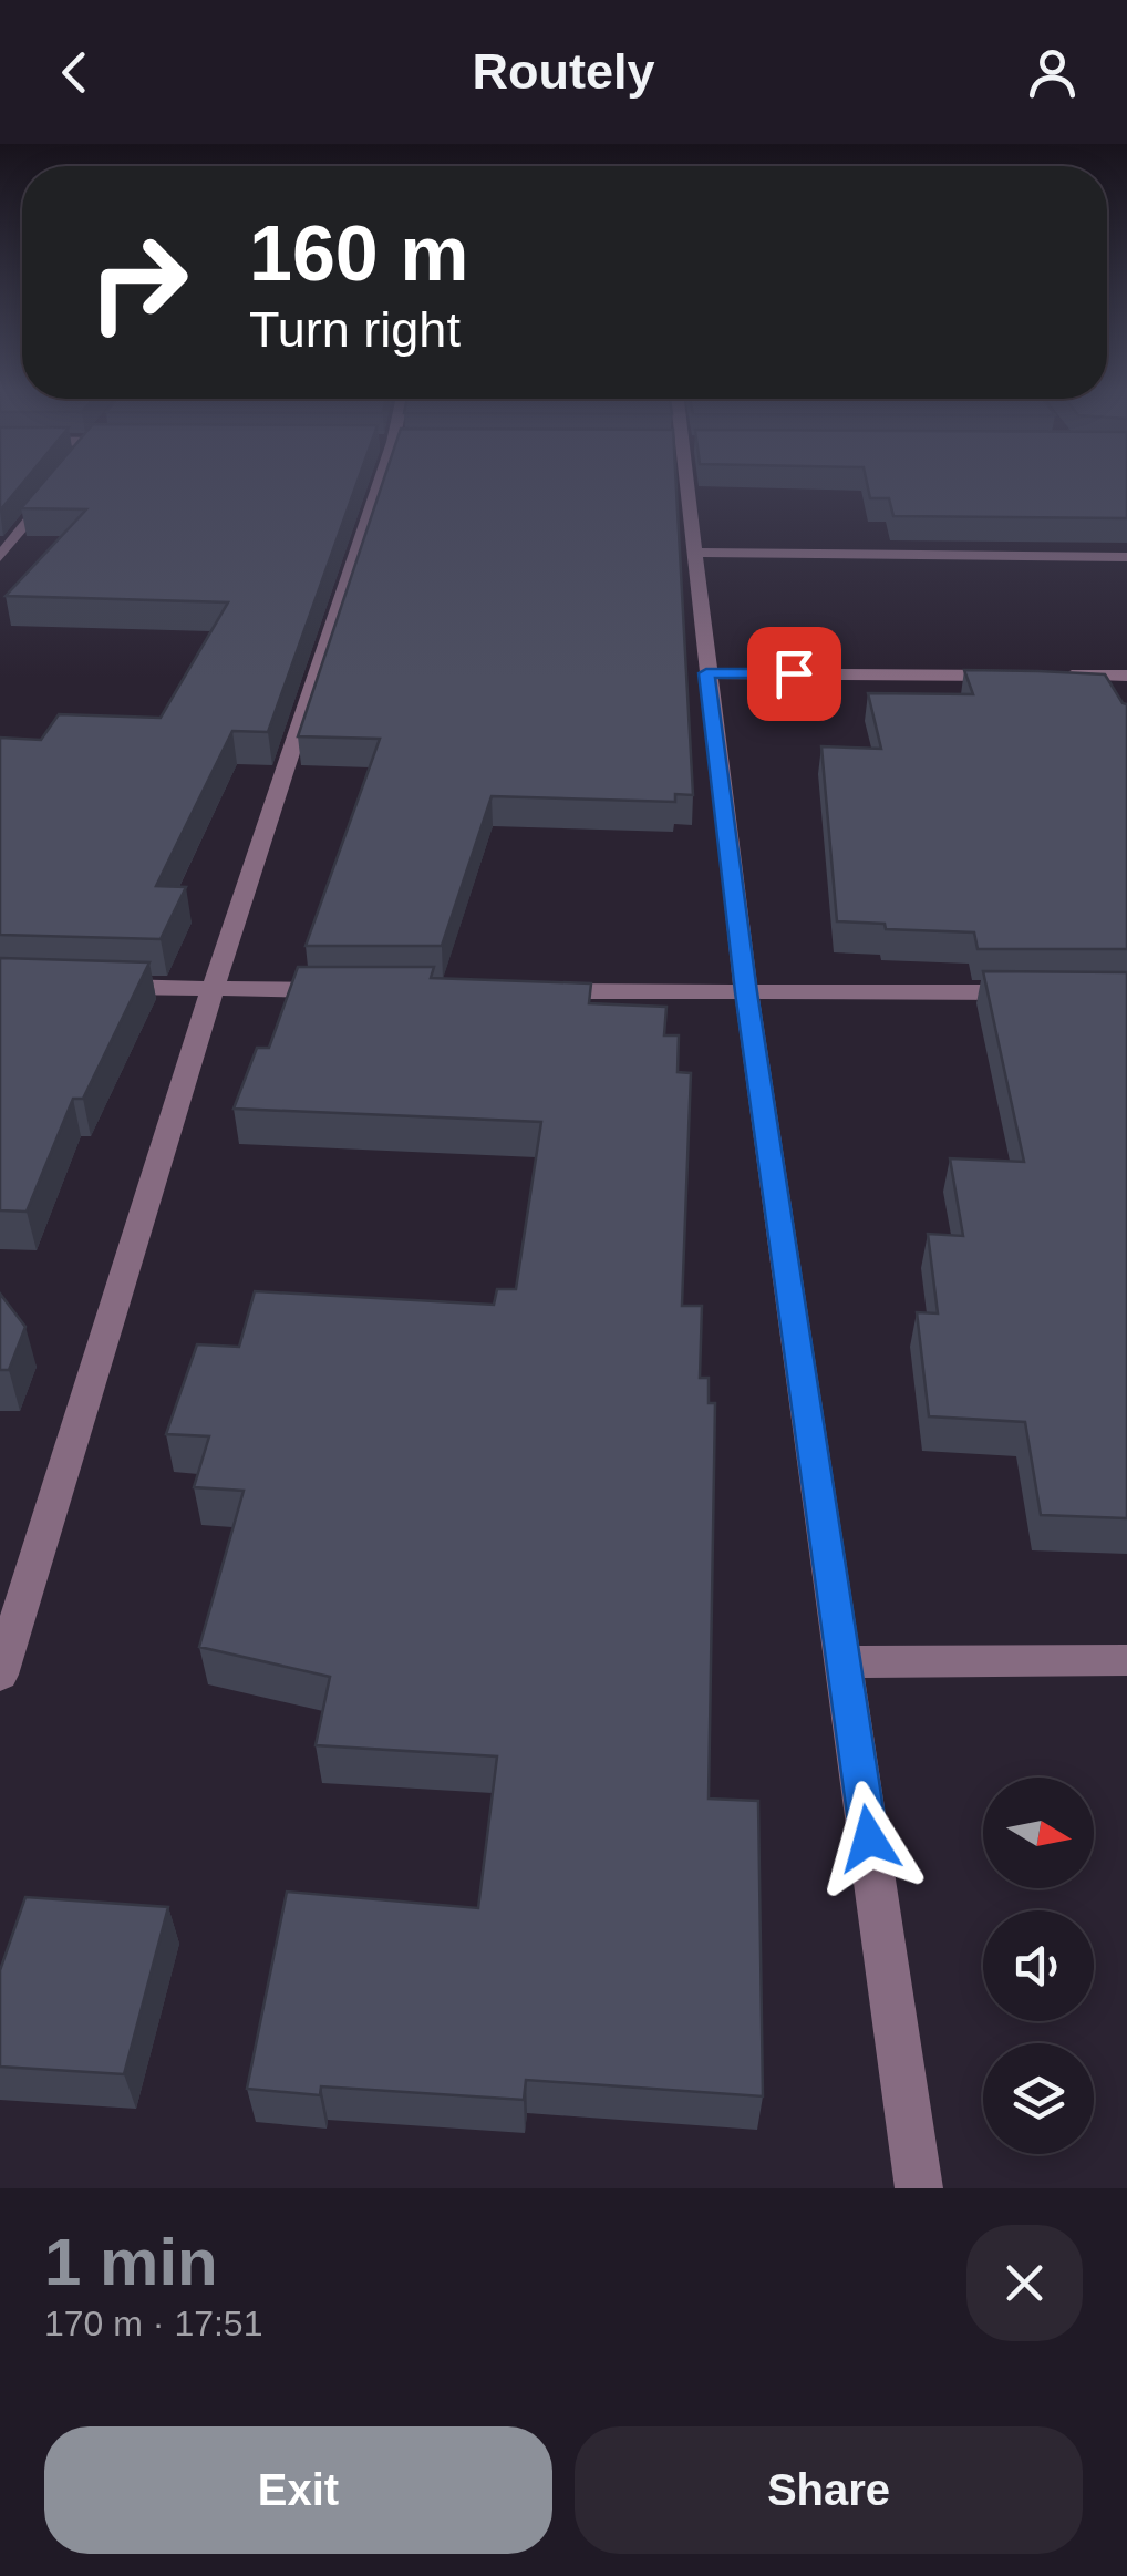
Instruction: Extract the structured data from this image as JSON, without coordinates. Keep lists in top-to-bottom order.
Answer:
{
  "north": "right",
  "page": {
    "header": "Routely",
    "turn": ["160 m", "Turn right"],
    "heading": ["1 min", "170 m · 17:51"],
    "buttons": ["Exit", "Share"]
  }
}
